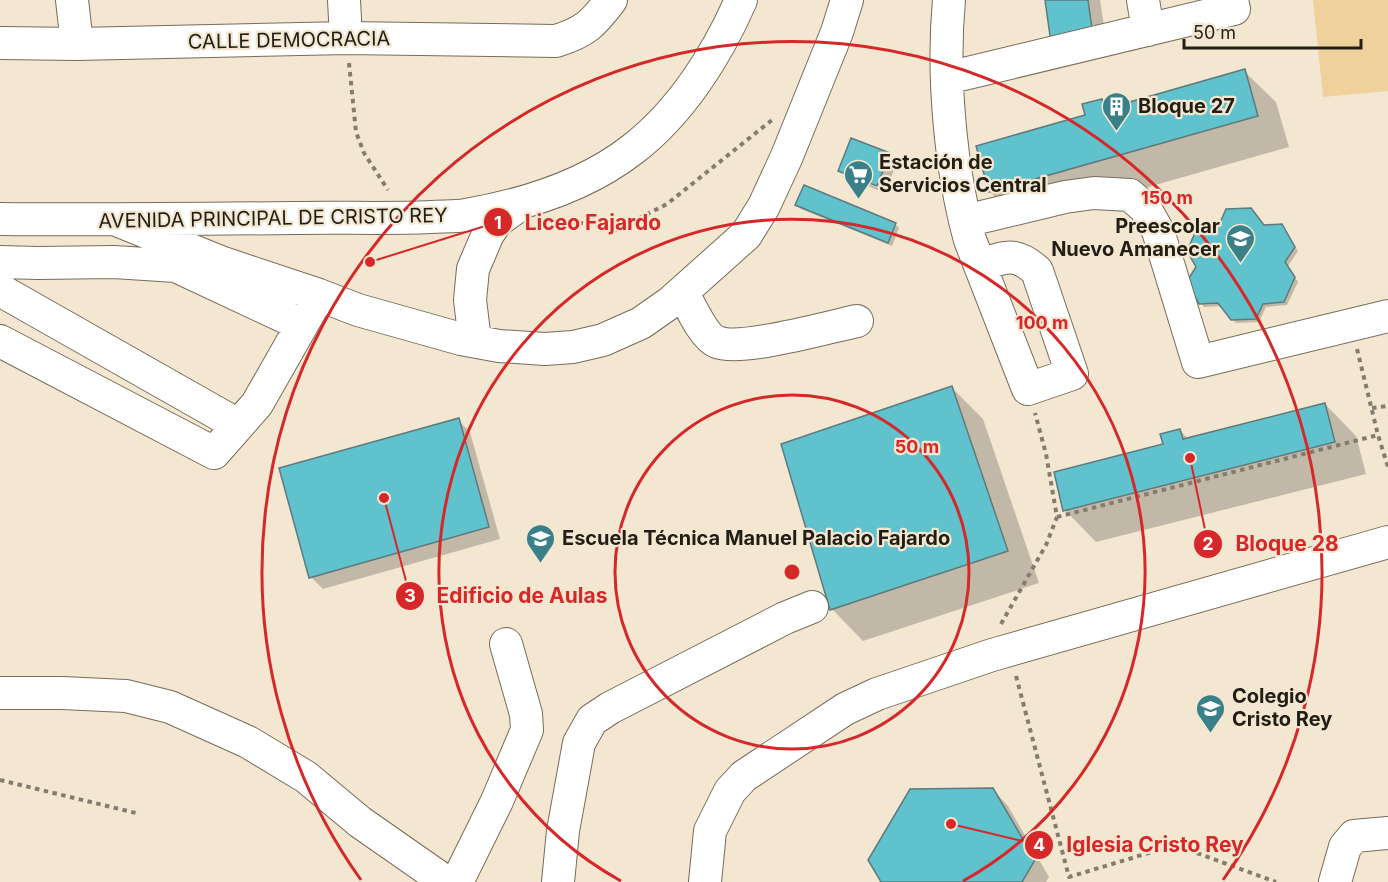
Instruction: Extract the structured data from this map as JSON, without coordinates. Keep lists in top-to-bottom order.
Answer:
{
  "streets": {
    "street": ["CALLE DEMOCRACIA", "AVENIDA PRINCIPAL DE CRISTO REY"]
  },
  "places": {
    "building": ["Bloque 27"],
    "supermarket": ["Estación de Servicios Central"],
    "other": [
      "Liceo Fajardo",
      "Bloque 28",
      "Edificio de Aulas",
      "Iglesia Cristo Rey"
    ],
    "school or university": ["Preescolar Nuevo Amanecer", "Escuela Técnica Manuel Palacio Fajardo", "Colegio Cristo Rey"]
  },
  "scale_bar": "50 m",
  "rings": ["150 m", "100 m", "50 m"]
}
